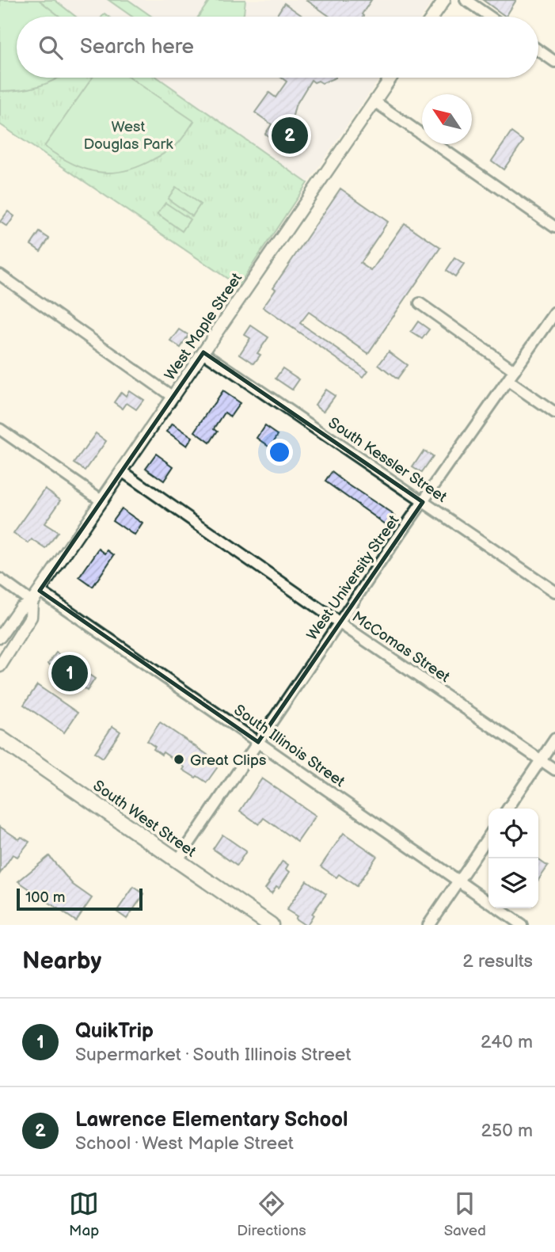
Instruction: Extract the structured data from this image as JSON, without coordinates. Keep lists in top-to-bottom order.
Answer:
{
  "streets": {
    "main road": ["South West Street"],
    "street": [
      "West Maple Street",
      "South Kessler Street",
      "West University Street",
      "McComas Street",
      "South Illinois Street"
    ]
  },
  "crossings": [
    ["West Maple Street", "South Kessler Street"],
    ["West Maple Street", "McComas Street"],
    ["West Maple Street", "South Illinois Street"],
    ["South Kessler Street", "West University Street"],
    ["West University Street", "McComas Street"],
    ["West University Street", "South Illinois Street"],
    ["West University Street", "South West Street"]
  ],
  "parks": ["West Douglas Park"],
  "places": ["Great Clips"],
  "scale_bar": "100 m",
  "north": "top left",
  "page": {
    "search": "Search here",
    "pins": ["2", "1"],
    "scale": "100 m",
    "heading": ["Nearby", "2 results"],
    "list": [
      {
        "mark": "1",
        "name": "QuikTrip",
        "note": "Supermarket · South Illinois Street",
        "value": "240 m"
      },
      {
        "mark": "2",
        "name": "Lawrence Elementary School",
        "note": "School · West Maple Street",
        "value": "250 m"
      }
    ],
    "nav": ["Map", "Directions", "Saved"]
  }
}
